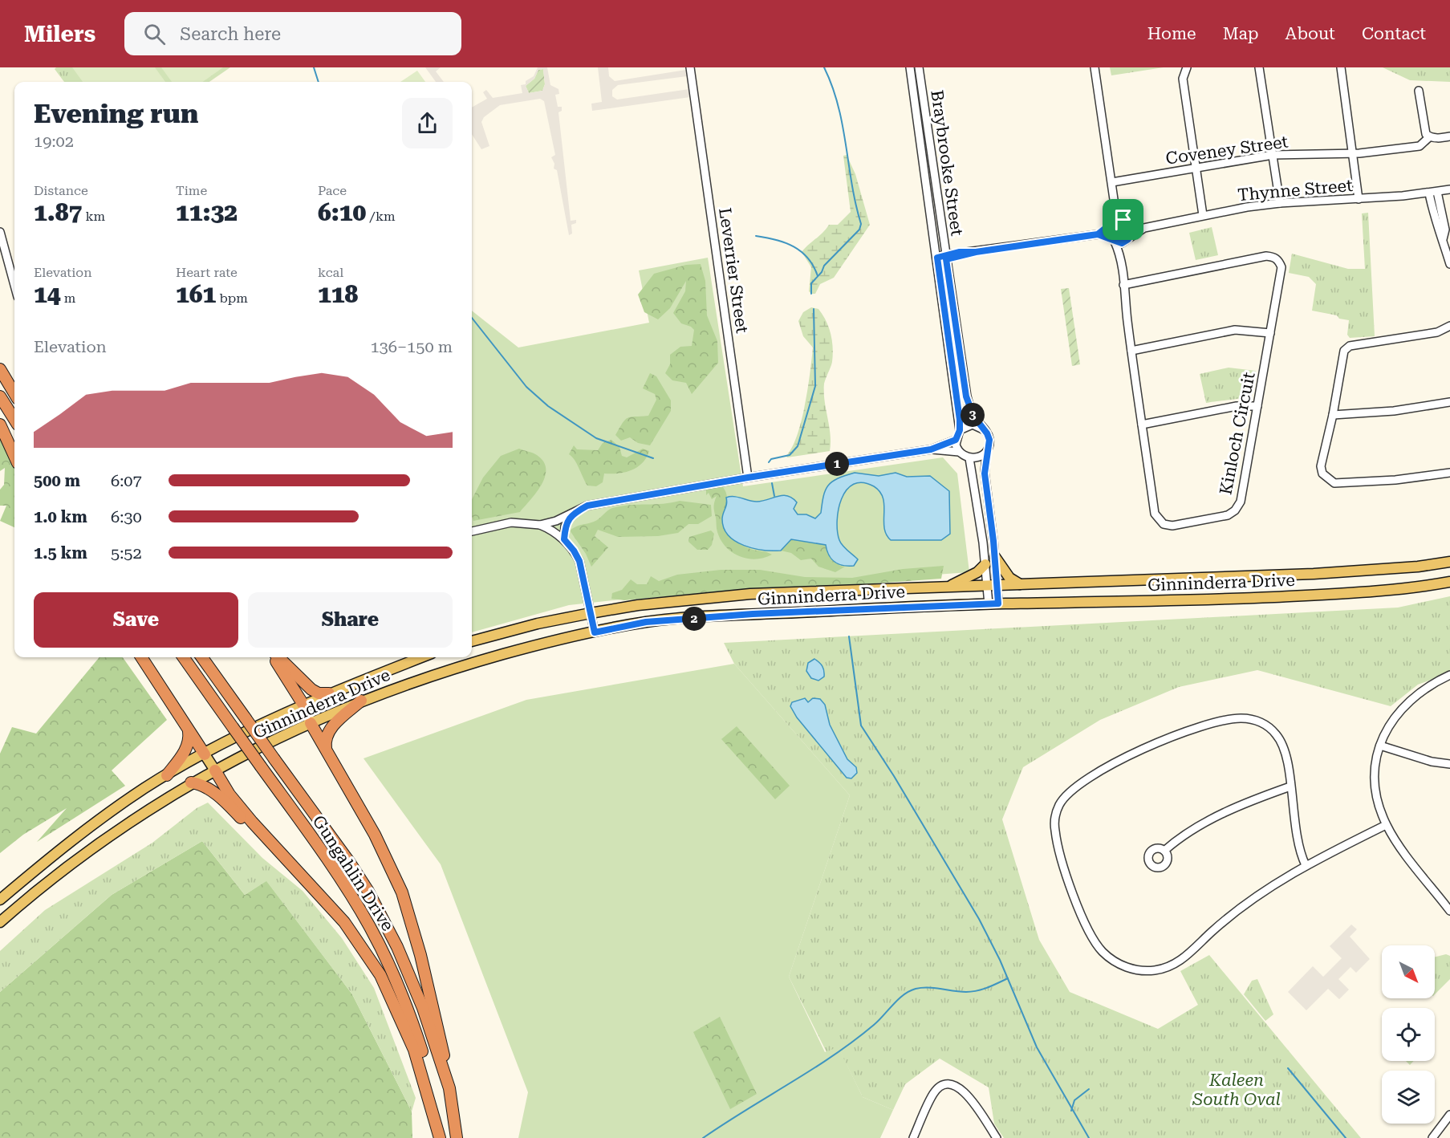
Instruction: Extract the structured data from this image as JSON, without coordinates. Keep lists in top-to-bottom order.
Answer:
{
  "streets": {
    "highway": ["Gungahlin Drive"],
    "main road": ["Ginninderra Drive"],
    "street": [
      "Coveney Street",
      "Braybrooke Street",
      "Thynne Street",
      "Leverrier Street",
      "Kinloch Circuit"
    ]
  },
  "crossings": [
    ["Thynne Street", "Kinloch Circuit"]
  ],
  "parks": ["Kaleen South Oval"],
  "north": "bottom right",
  "page": {
    "header": "Milers",
    "search": "Search here",
    "nav": [
      "Home",
      "Map",
      "About",
      "Contact"
    ],
    "heading": ["Evening run", "19:02"],
    "stats": [
      ["Distance", "1.87 km"],
      ["Time", "11:32"],
      ["Pace", "6:10 /km"],
      ["Elevation", "14 m"],
      ["Heart rate", "161 bpm"],
      ["kcal", "118"]
    ],
    "chart": ["Elevation", "136–150 m"],
    "pins": ["3", "1", "2"],
    "list": [
      {
        "name": "500 m",
        "note": "6:07"
      },
      {
        "name": "1.0 km",
        "note": "6:30"
      },
      {
        "name": "1.5 km",
        "note": "5:52"
      }
    ],
    "buttons": ["Save", "Share"]
  }
}
